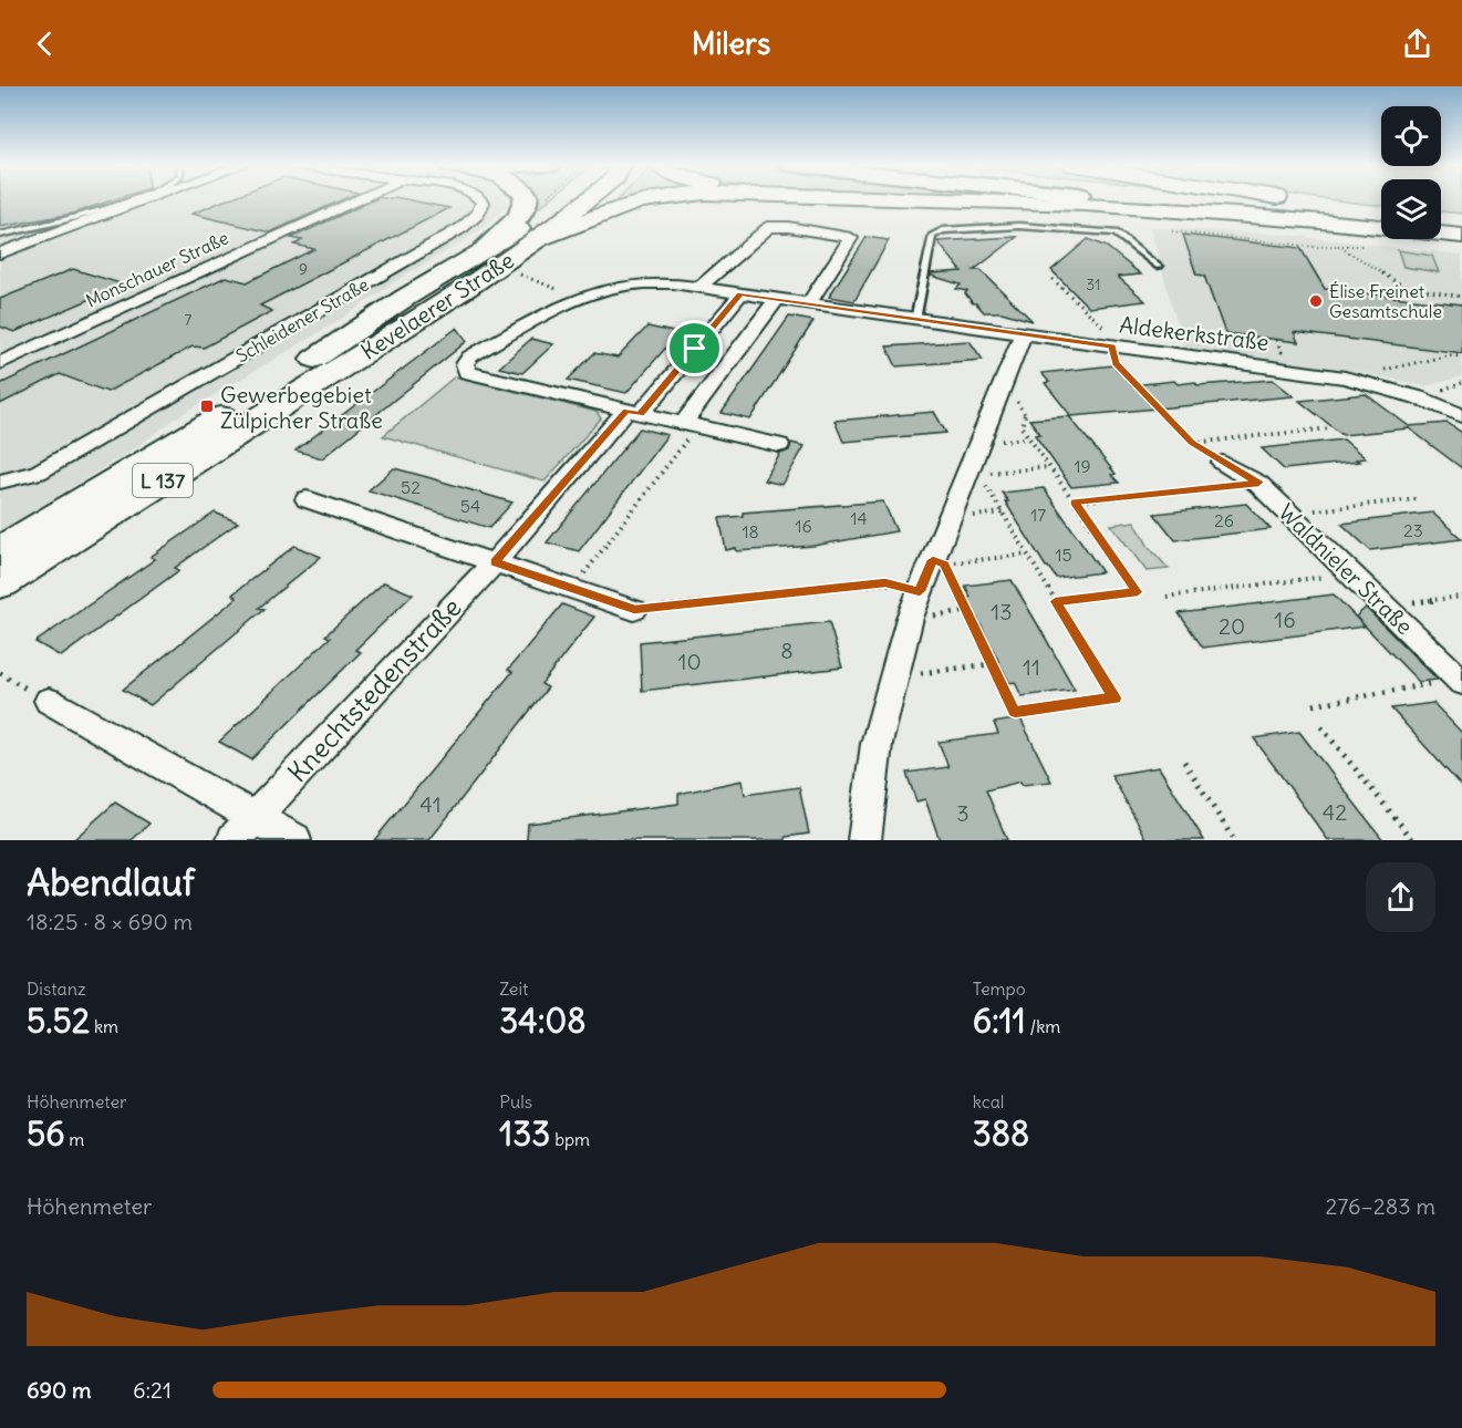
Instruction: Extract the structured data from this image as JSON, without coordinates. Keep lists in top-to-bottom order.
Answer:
{
  "streets": {
    "main road": ["Kevelaerer Straße", "L 137"],
    "street": [
      "Monschauer Straße",
      "Schleidener Straße",
      "Aldekerkstraße",
      "Waldnieler Straße",
      "Knechtstedenstraße"
    ]
  },
  "crossings": [
    ["Kevelaerer Straße", "L 137"],
    ["Aldekerkstraße", "Knechtstedenstraße"]
  ],
  "places": {
    "other": ["Élise Freinet Gesamtschule"],
    "transit": ["Gewerbegebiet Zülpicher Straße"]
  },
  "house_numbers": [
    "9",
    "31",
    "7",
    "19",
    "52",
    "54",
    "17",
    "14",
    "26",
    "16",
    "23",
    "18",
    "15",
    "13",
    "16",
    "20",
    "8",
    "10",
    "11",
    "41",
    "42",
    "3"
  ],
  "page": {
    "header": "Milers",
    "heading": ["Abendlauf", "18:25 · 8 × 690 m"],
    "stats": [
      ["Distanz", "5.52 km"],
      ["Zeit", "34:08"],
      ["Tempo", "6:11 /km"],
      ["Höhenmeter", "56 m"],
      ["Puls", "133 bpm"],
      ["kcal", "388"]
    ],
    "chart": ["Höhenmeter", "276–283 m"],
    "list": [
      {
        "name": "690 m",
        "note": "6:21"
      }
    ]
  }
}
